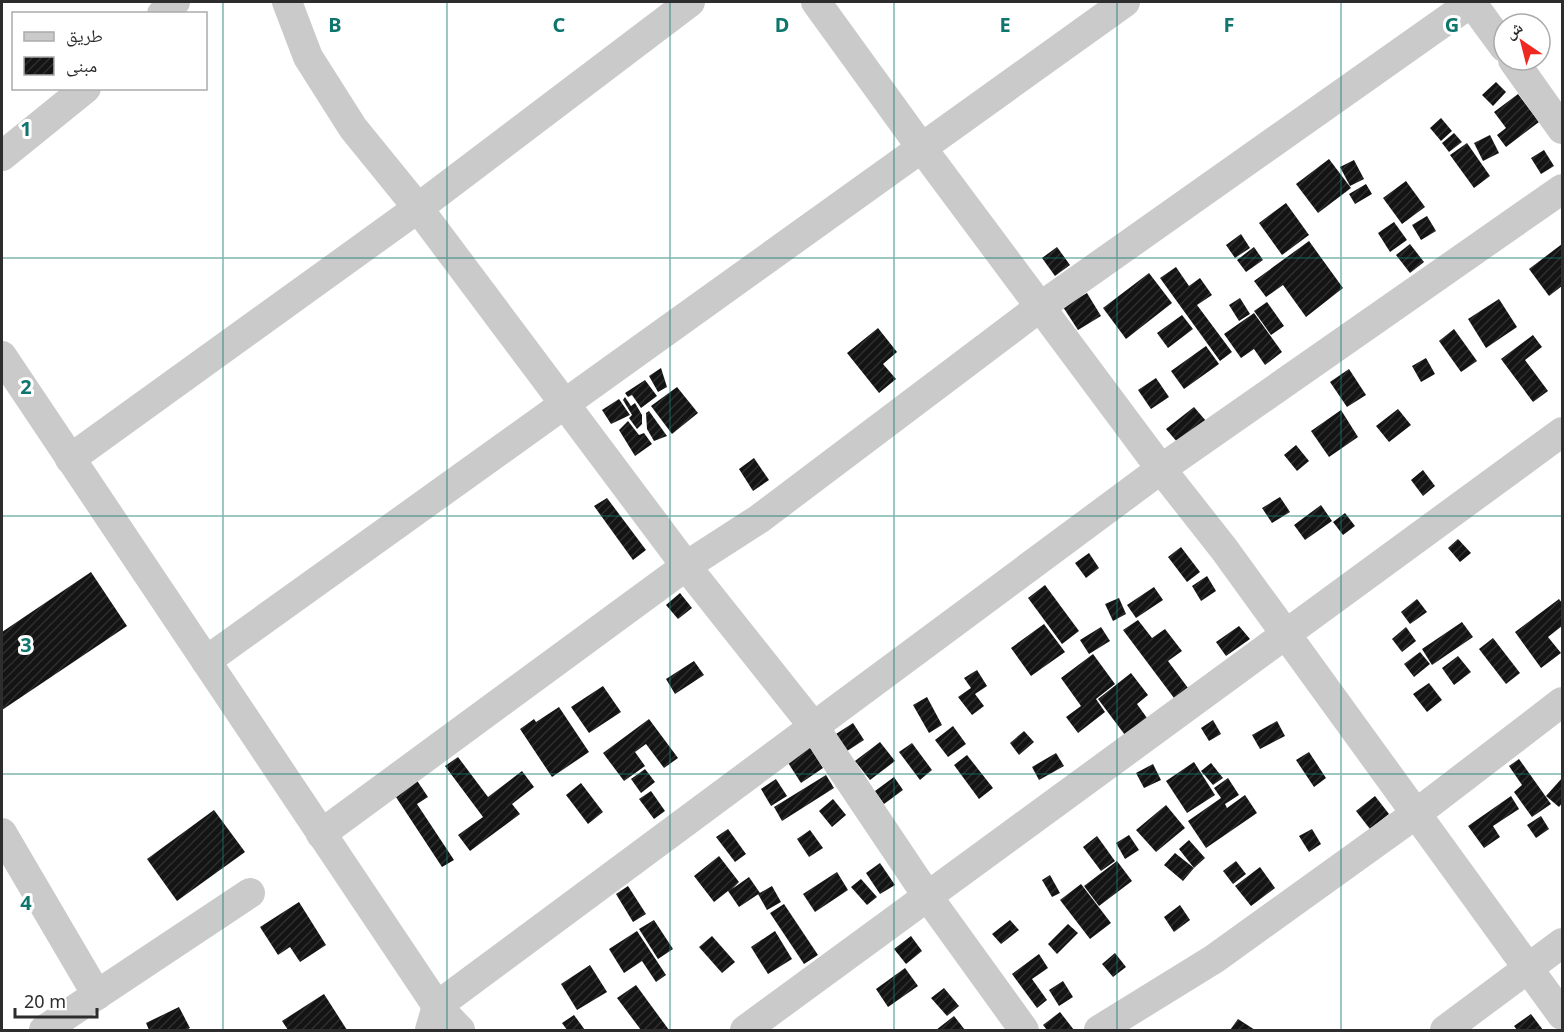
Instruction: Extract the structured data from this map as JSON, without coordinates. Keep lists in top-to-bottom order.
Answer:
{
  "legend": ["طريق", "مبنى"],
  "scale_bar": "20 m",
  "north": "top left",
  "grid": {
    "columns": [
      "B",
      "C",
      "D",
      "E",
      "F",
      "G"
    ],
    "rows": [
      "1",
      "2",
      "3",
      "4"
    ]
  }
}
